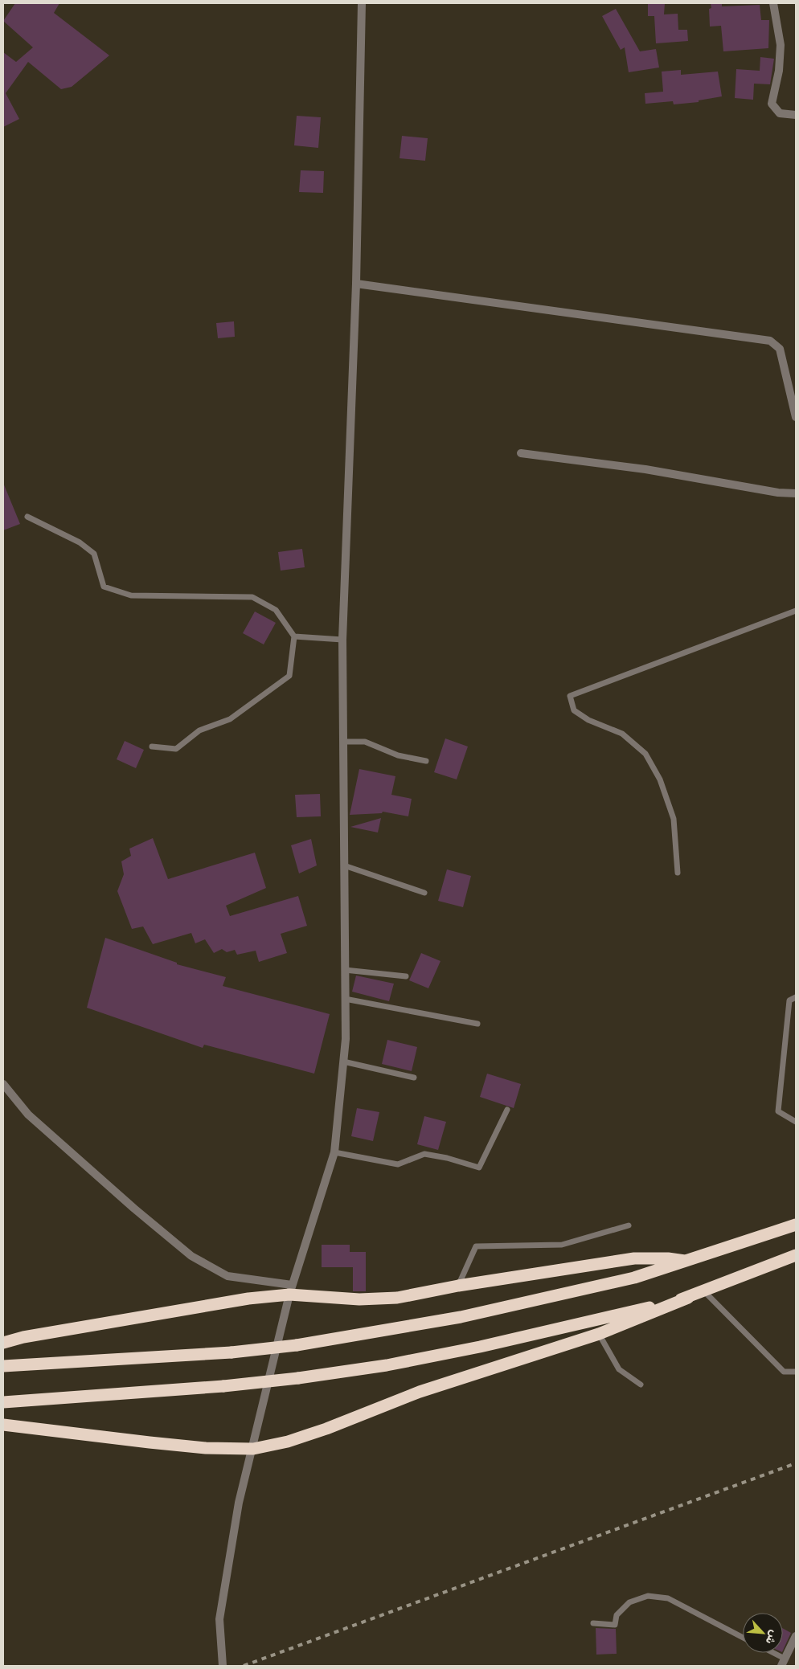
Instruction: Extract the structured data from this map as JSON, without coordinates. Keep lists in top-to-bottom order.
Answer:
{
  "north": "bottom right"
}
